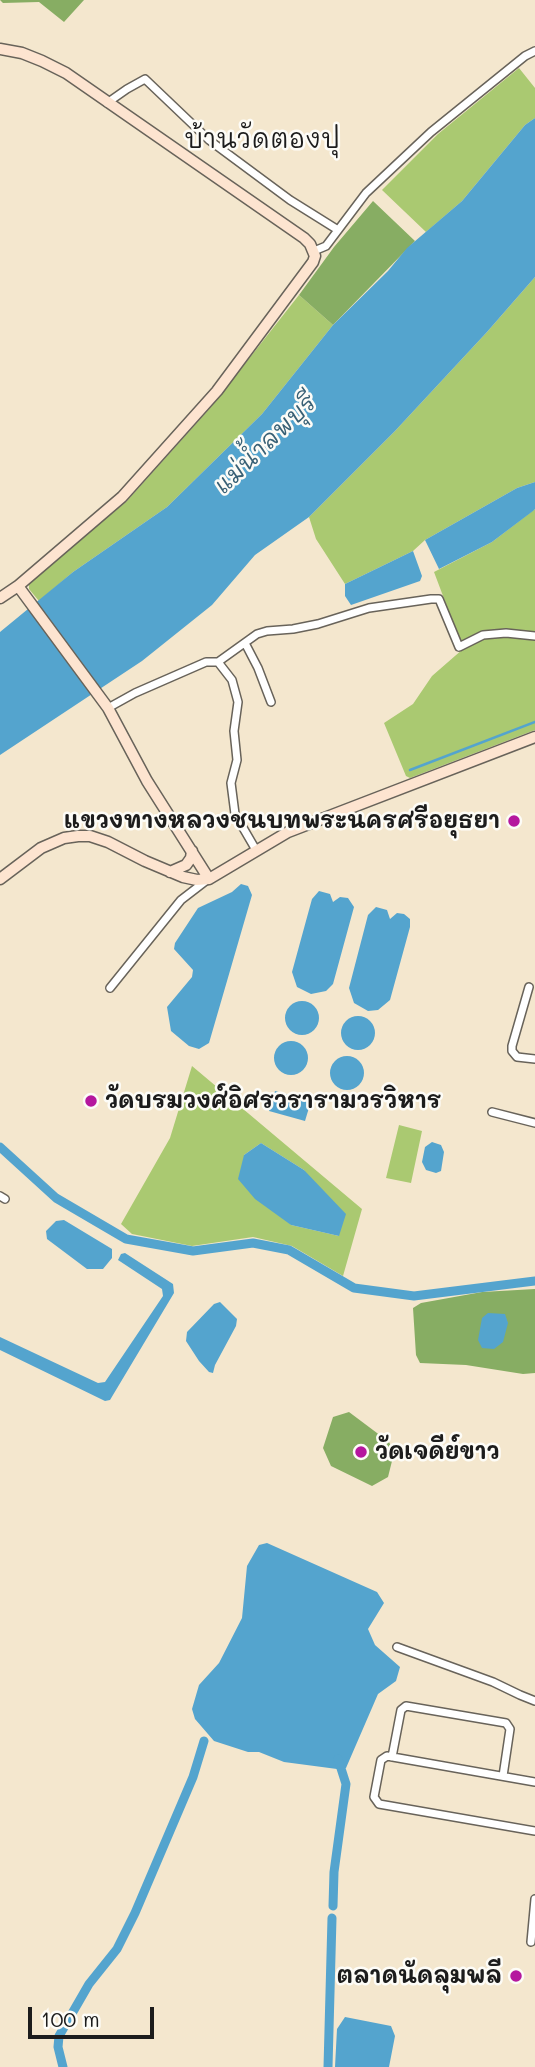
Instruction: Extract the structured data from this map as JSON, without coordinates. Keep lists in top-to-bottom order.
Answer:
{
  "districts": ["บ้านวัดตองปุ"],
  "water": ["แม่น้ำลพบุรี"],
  "places": [
    "แขวงทางหลวงชนบทพระนครศรีอยุธยา",
    "วัดบรมวงศ์อิศรวรารามวรวิหาร",
    "วัดเจดีย์ขาว",
    "ตลาดนัดลุมพลี"
  ],
  "scale_bar": "100 m"
}
